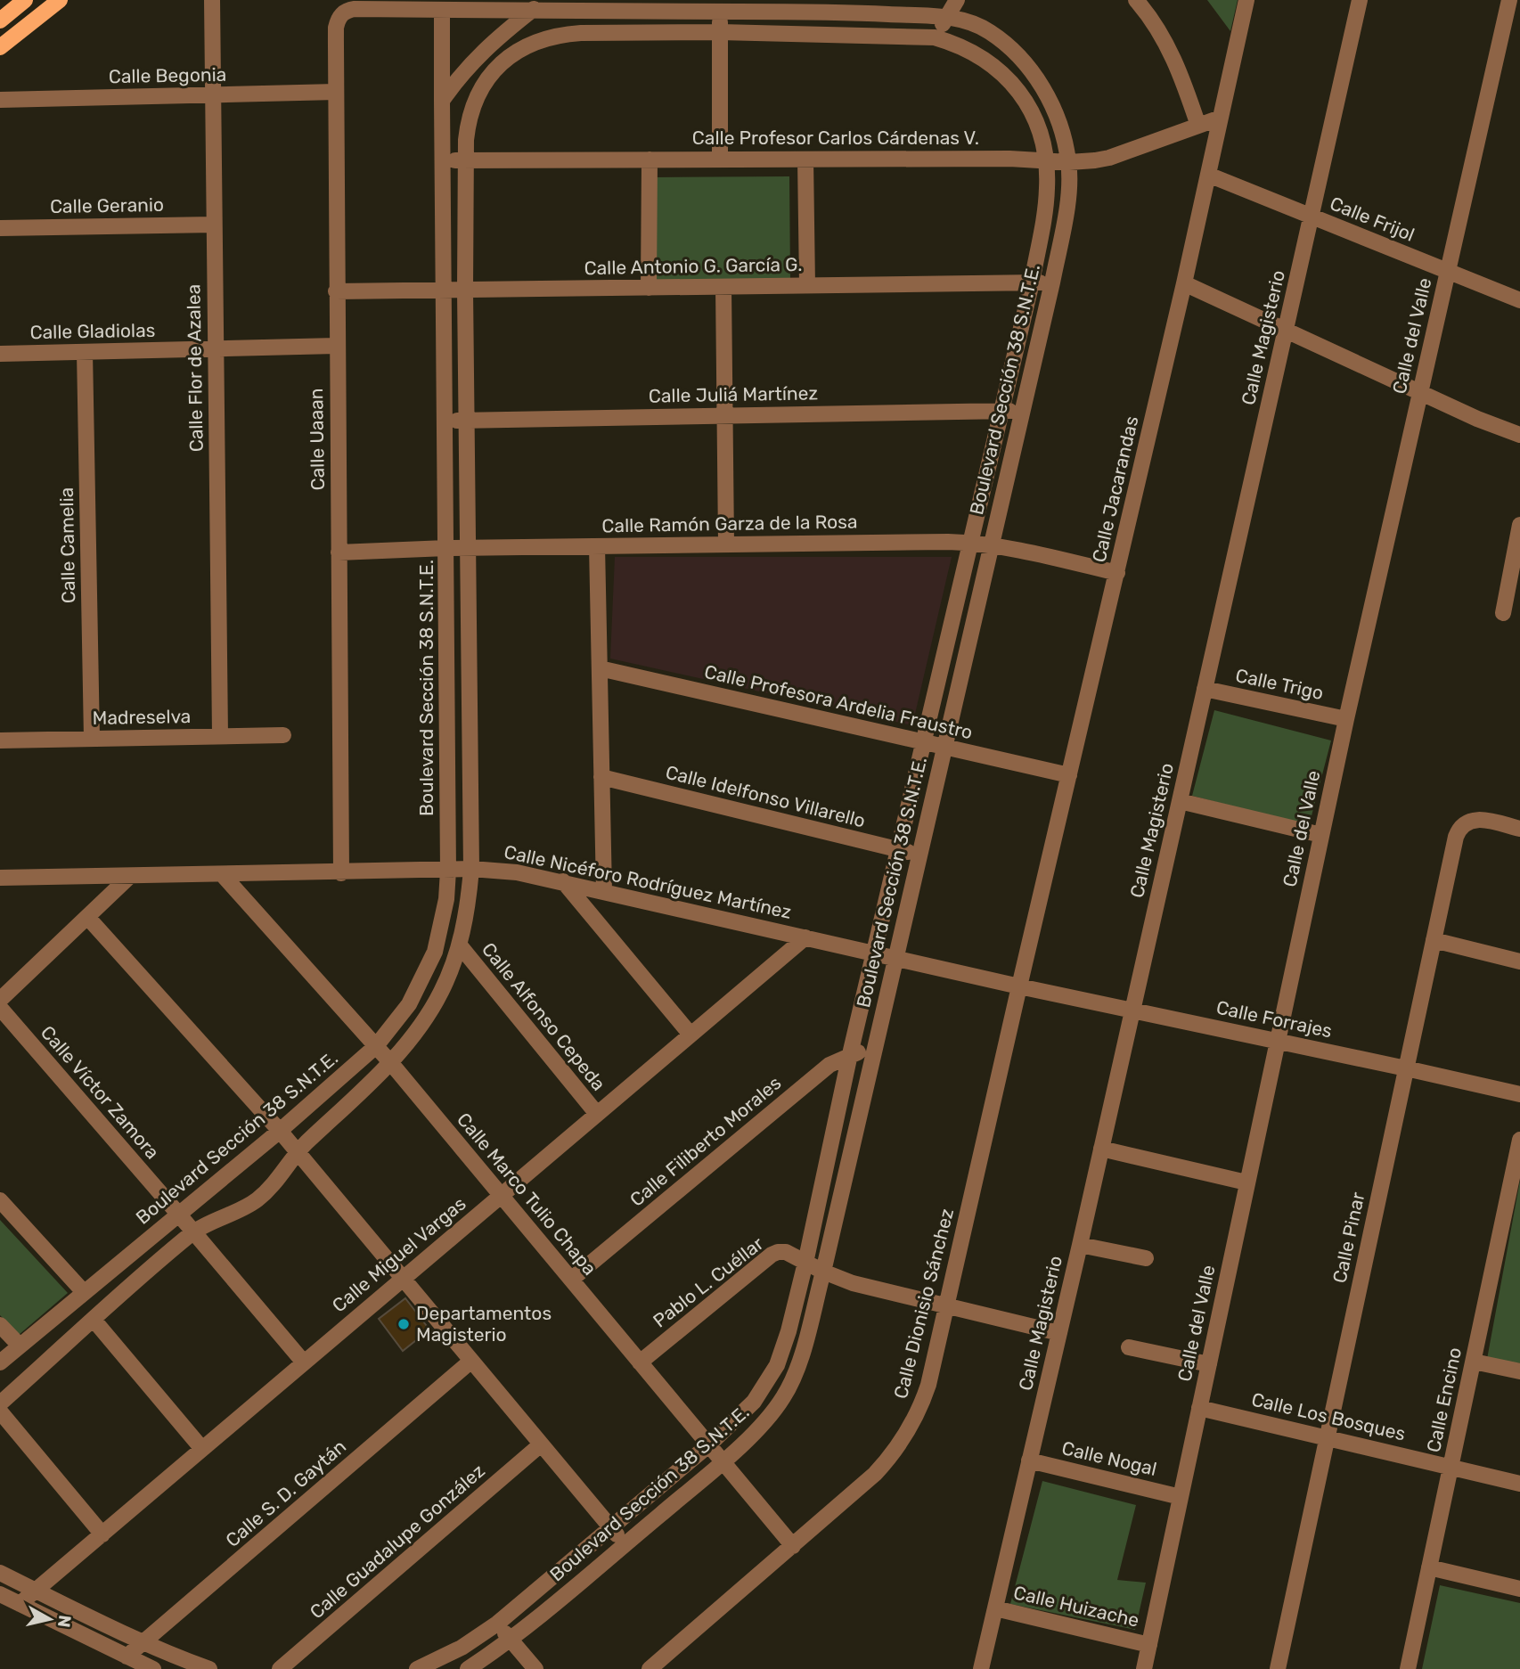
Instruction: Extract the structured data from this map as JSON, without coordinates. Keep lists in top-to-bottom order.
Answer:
{
  "streets": {
    "street": [
      "Calle Begonia",
      "Calle Profesor Carlos Cárdenas V.",
      "Calle Geranio",
      "Calle Frijol",
      "Calle Antonio G. García G.",
      "Calle Gladiolas",
      "Calle del Valle",
      "Calle Magisterio",
      "Calle Flor de Azalea",
      "Boulevard Sección 38 S.N.T.E.",
      "Calle Juliá Martínez",
      "Calle Uaaan",
      "Calle Jacarandas",
      "Calle Ramón Garza de la Rosa",
      "Calle Camelia",
      "Calle Trigo",
      "Calle Profesora Ardelia Fraustro",
      "Madreselva",
      "Calle Idelfonso Villarello",
      "Calle Nicéforo Rodríguez Martínez",
      "Calle Alfonso Cepeda",
      "Calle Forrajes",
      "Calle Víctor Zamora",
      "Calle Filiberto Morales",
      "Calle Marco Tulio Chapa",
      "Calle Pinar",
      "Calle Miguel Vargas",
      "Pablo L. Cuéllar",
      "Calle Dionisio Sánchez",
      "Calle Encino",
      "Calle Los Bosques",
      "Calle Nogal",
      "Calle S. D. Gaytán",
      "Calle Guadalupe González",
      "Calle Huizache"
    ]
  },
  "crossings": [
    ["Calle Begonia", "Calle Flor de Azalea"],
    ["Calle Begonia", "Calle Uaaan"],
    ["Calle Profesor Carlos Cárdenas V.", "Boulevard Sección 38 S.N.T.E."],
    ["Calle Profesor Carlos Cárdenas V.", "Calle Jacarandas"],
    ["Calle Geranio", "Calle Flor de Azalea"],
    ["Calle Frijol", "Calle del Valle"],
    ["Calle Frijol", "Calle Magisterio"],
    ["Calle Frijol", "Calle Jacarandas"],
    ["Calle Antonio G. García G.", "Boulevard Sección 38 S.N.T.E."],
    ["Calle Antonio G. García G.", "Calle Uaaan"],
    ["Calle Gladiolas", "Calle Flor de Azalea"],
    ["Calle Gladiolas", "Calle Uaaan"],
    ["Calle Gladiolas", "Calle Camelia"],
    ["Calle del Valle", "Calle Trigo"],
    ["Calle del Valle", "Calle Forrajes"],
    ["Calle del Valle", "Calle Los Bosques"],
    ["Calle del Valle", "Calle Nogal"],
    ["Calle del Valle", "Calle Huizache"],
    ["Calle Magisterio", "Calle Trigo"],
    ["Calle Magisterio", "Calle Forrajes"],
    ["Calle Magisterio", "Pablo L. Cuéllar"],
    ["Calle Magisterio", "Calle Nogal"],
    ["Calle Magisterio", "Calle Huizache"],
    ["Calle Flor de Azalea", "Madreselva"],
    ["Boulevard Sección 38 S.N.T.E.", "Calle Juliá Martínez"],
    ["Boulevard Sección 38 S.N.T.E.", "Calle Uaaan"],
    ["Boulevard Sección 38 S.N.T.E.", "Calle Ramón Garza de la Rosa"],
    ["Boulevard Sección 38 S.N.T.E.", "Calle Profesora Ardelia Fraustro"],
    ["Boulevard Sección 38 S.N.T.E.", "Calle Idelfonso Villarello"],
    ["Boulevard Sección 38 S.N.T.E.", "Calle Nicéforo Rodríguez Martínez"],
    ["Boulevard Sección 38 S.N.T.E.", "Calle Víctor Zamora"],
    ["Boulevard Sección 38 S.N.T.E.", "Calle Filiberto Morales"],
    ["Boulevard Sección 38 S.N.T.E.", "Calle Marco Tulio Chapa"],
    ["Boulevard Sección 38 S.N.T.E.", "Pablo L. Cuéllar"],
    ["Calle Uaaan", "Calle Ramón Garza de la Rosa"],
    ["Calle Uaaan", "Calle Nicéforo Rodríguez Martínez"],
    ["Calle Jacarandas", "Calle Ramón Garza de la Rosa"],
    ["Calle Jacarandas", "Calle Profesora Ardelia Fraustro"],
    ["Calle Jacarandas", "Calle Nicéforo Rodríguez Martínez"],
    ["Calle Jacarandas", "Calle Forrajes"],
    ["Calle Jacarandas", "Calle Dionisio Sánchez"],
    ["Calle Camelia", "Madreselva"],
    ["Calle Nicéforo Rodríguez Martínez", "Calle Forrajes"],
    ["Calle Nicéforo Rodríguez Martínez", "Calle Marco Tulio Chapa"],
    ["Calle Nicéforo Rodríguez Martínez", "Calle Miguel Vargas"],
    ["Calle Nicéforo Rodríguez Martínez", "Calle Dionisio Sánchez"],
    ["Calle Alfonso Cepeda", "Calle Miguel Vargas"],
    ["Calle Forrajes", "Calle Pinar"],
    ["Calle Forrajes", "Calle Dionisio Sánchez"],
    ["Calle Víctor Zamora", "Calle Miguel Vargas"],
    ["Calle Filiberto Morales", "Calle Marco Tulio Chapa"],
    ["Calle Marco Tulio Chapa", "Calle Miguel Vargas"],
    ["Calle Marco Tulio Chapa", "Pablo L. Cuéllar"],
    ["Calle Marco Tulio Chapa", "Calle Dionisio Sánchez"],
    ["Calle Pinar", "Calle Los Bosques"],
    ["Pablo L. Cuéllar", "Calle Dionisio Sánchez"],
    ["Calle Encino", "Calle Los Bosques"]
  ],
  "places": ["Departamentos Magisterio"],
  "north": "right"
}
